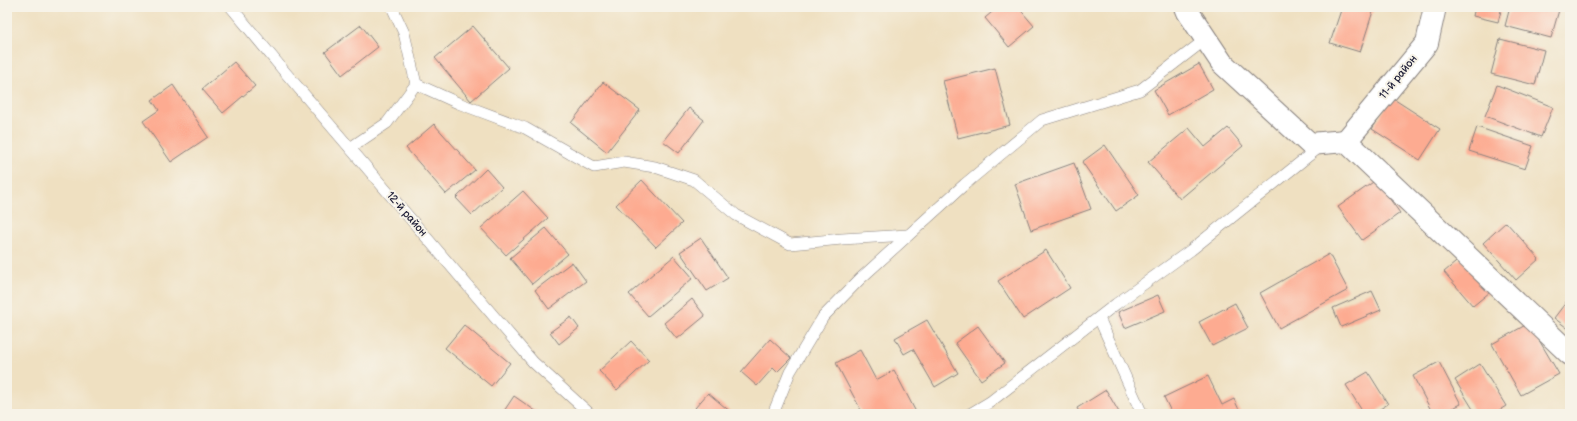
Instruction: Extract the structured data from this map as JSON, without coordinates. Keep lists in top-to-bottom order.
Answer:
{
  "streets": {
    "street": ["11-й район"],
    "lane": ["12-й район"]
  }
}
